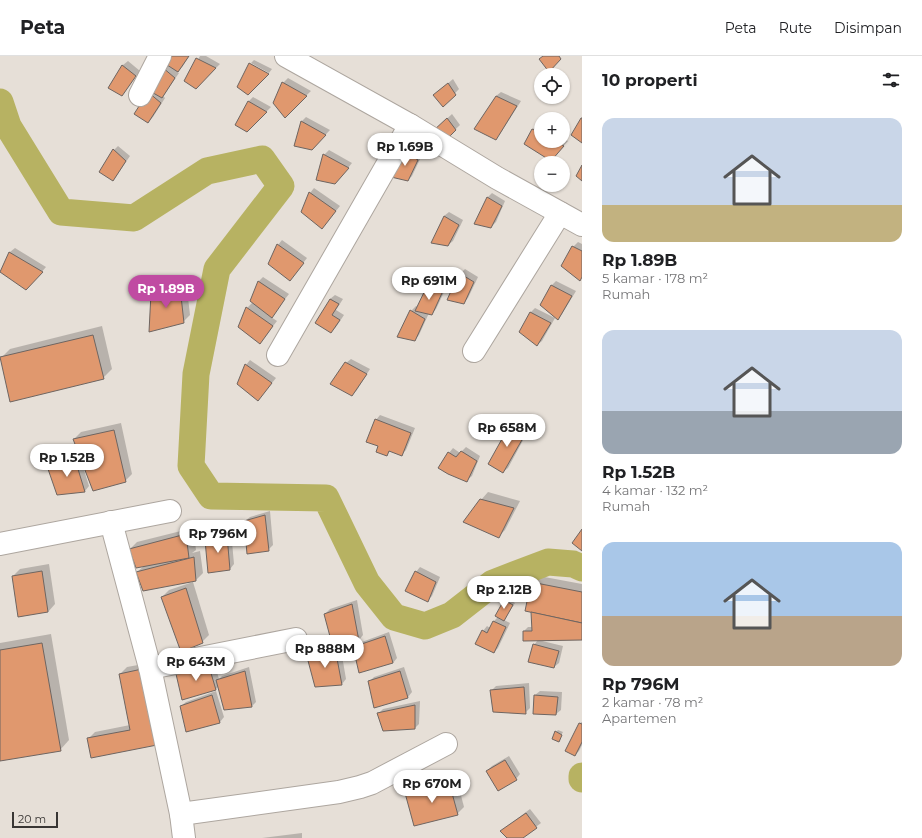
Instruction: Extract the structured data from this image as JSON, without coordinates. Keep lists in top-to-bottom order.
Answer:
{
  "scale_bar": "20 m",
  "page": {
    "header": "Peta",
    "nav": ["Peta", "Rute", "Disimpan"],
    "heading": "10 properti",
    "map_buttons": ["+", "−"],
    "list": [
      {
        "name": "Rp 1.89B",
        "note": "5 kamar · 178 m² · Rumah"
      },
      {
        "name": "Rp 1.52B",
        "note": "4 kamar · 132 m² · Rumah"
      },
      {
        "name": "Rp 796M",
        "note": "2 kamar · 78 m² · Apartemen"
      }
    ],
    "price": [
      "Rp 1.69B",
      "Rp 691M",
      "Rp 1.89B",
      "Rp 658M",
      "Rp 1.52B",
      "Rp 796M",
      "Rp 2.12B",
      "Rp 888M",
      "Rp 643M",
      "Rp 670M"
    ],
    "scale": "20 m"
  }
}
